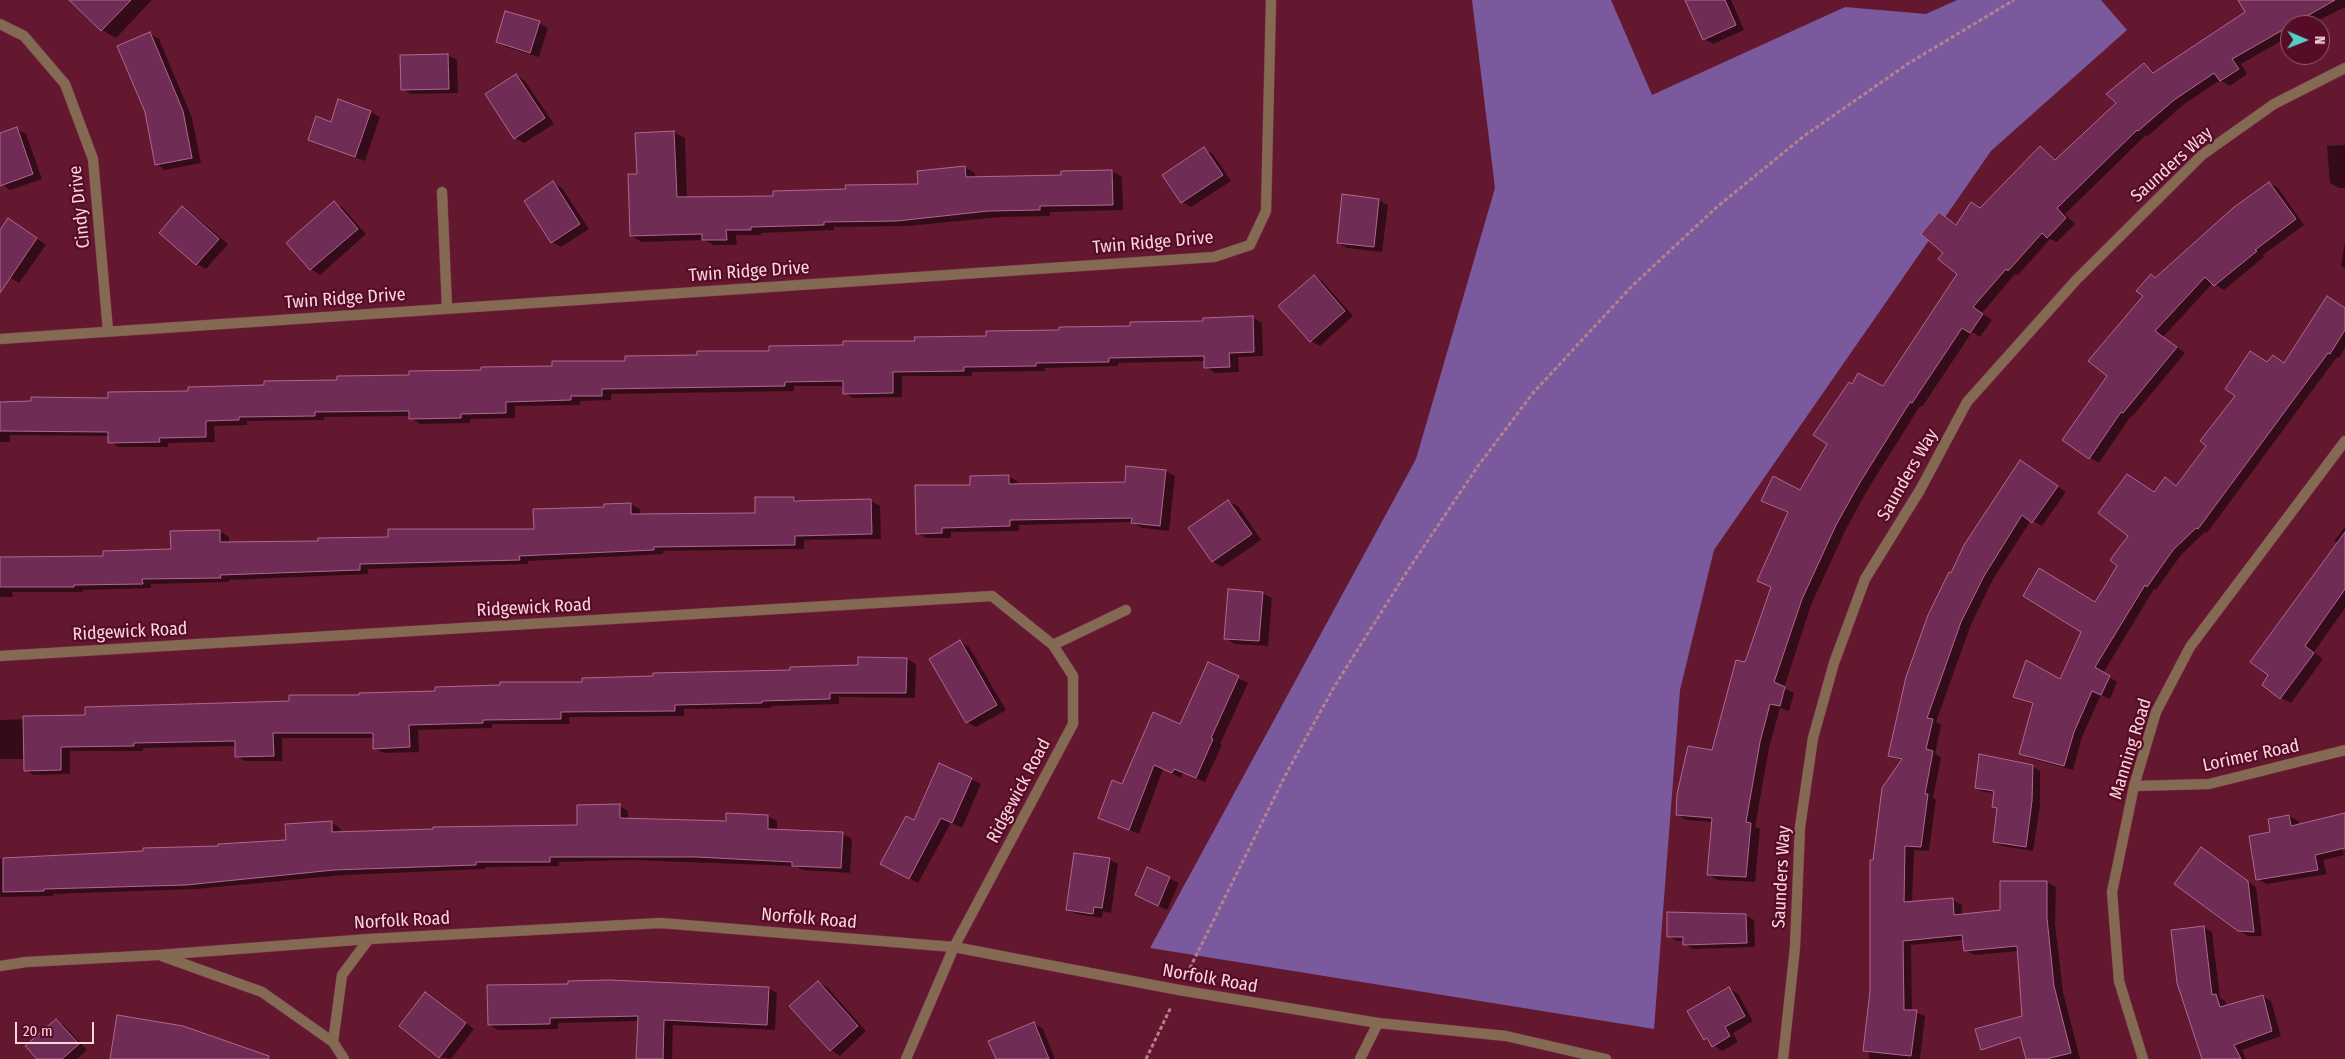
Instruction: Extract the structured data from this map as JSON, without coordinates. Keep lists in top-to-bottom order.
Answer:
{
  "streets": {
    "street": [
      "Saunders Way",
      "Cindy Drive",
      "Twin Ridge Drive",
      "Ridgewick Road",
      "Manning Road",
      "Lorimer Road",
      "Norfolk Road"
    ]
  },
  "crossings": [
    ["Cindy Drive", "Twin Ridge Drive"],
    ["Ridgewick Road", "Norfolk Road"],
    ["Manning Road", "Lorimer Road"]
  ],
  "scale_bar": "20 m",
  "north": "right"
}
